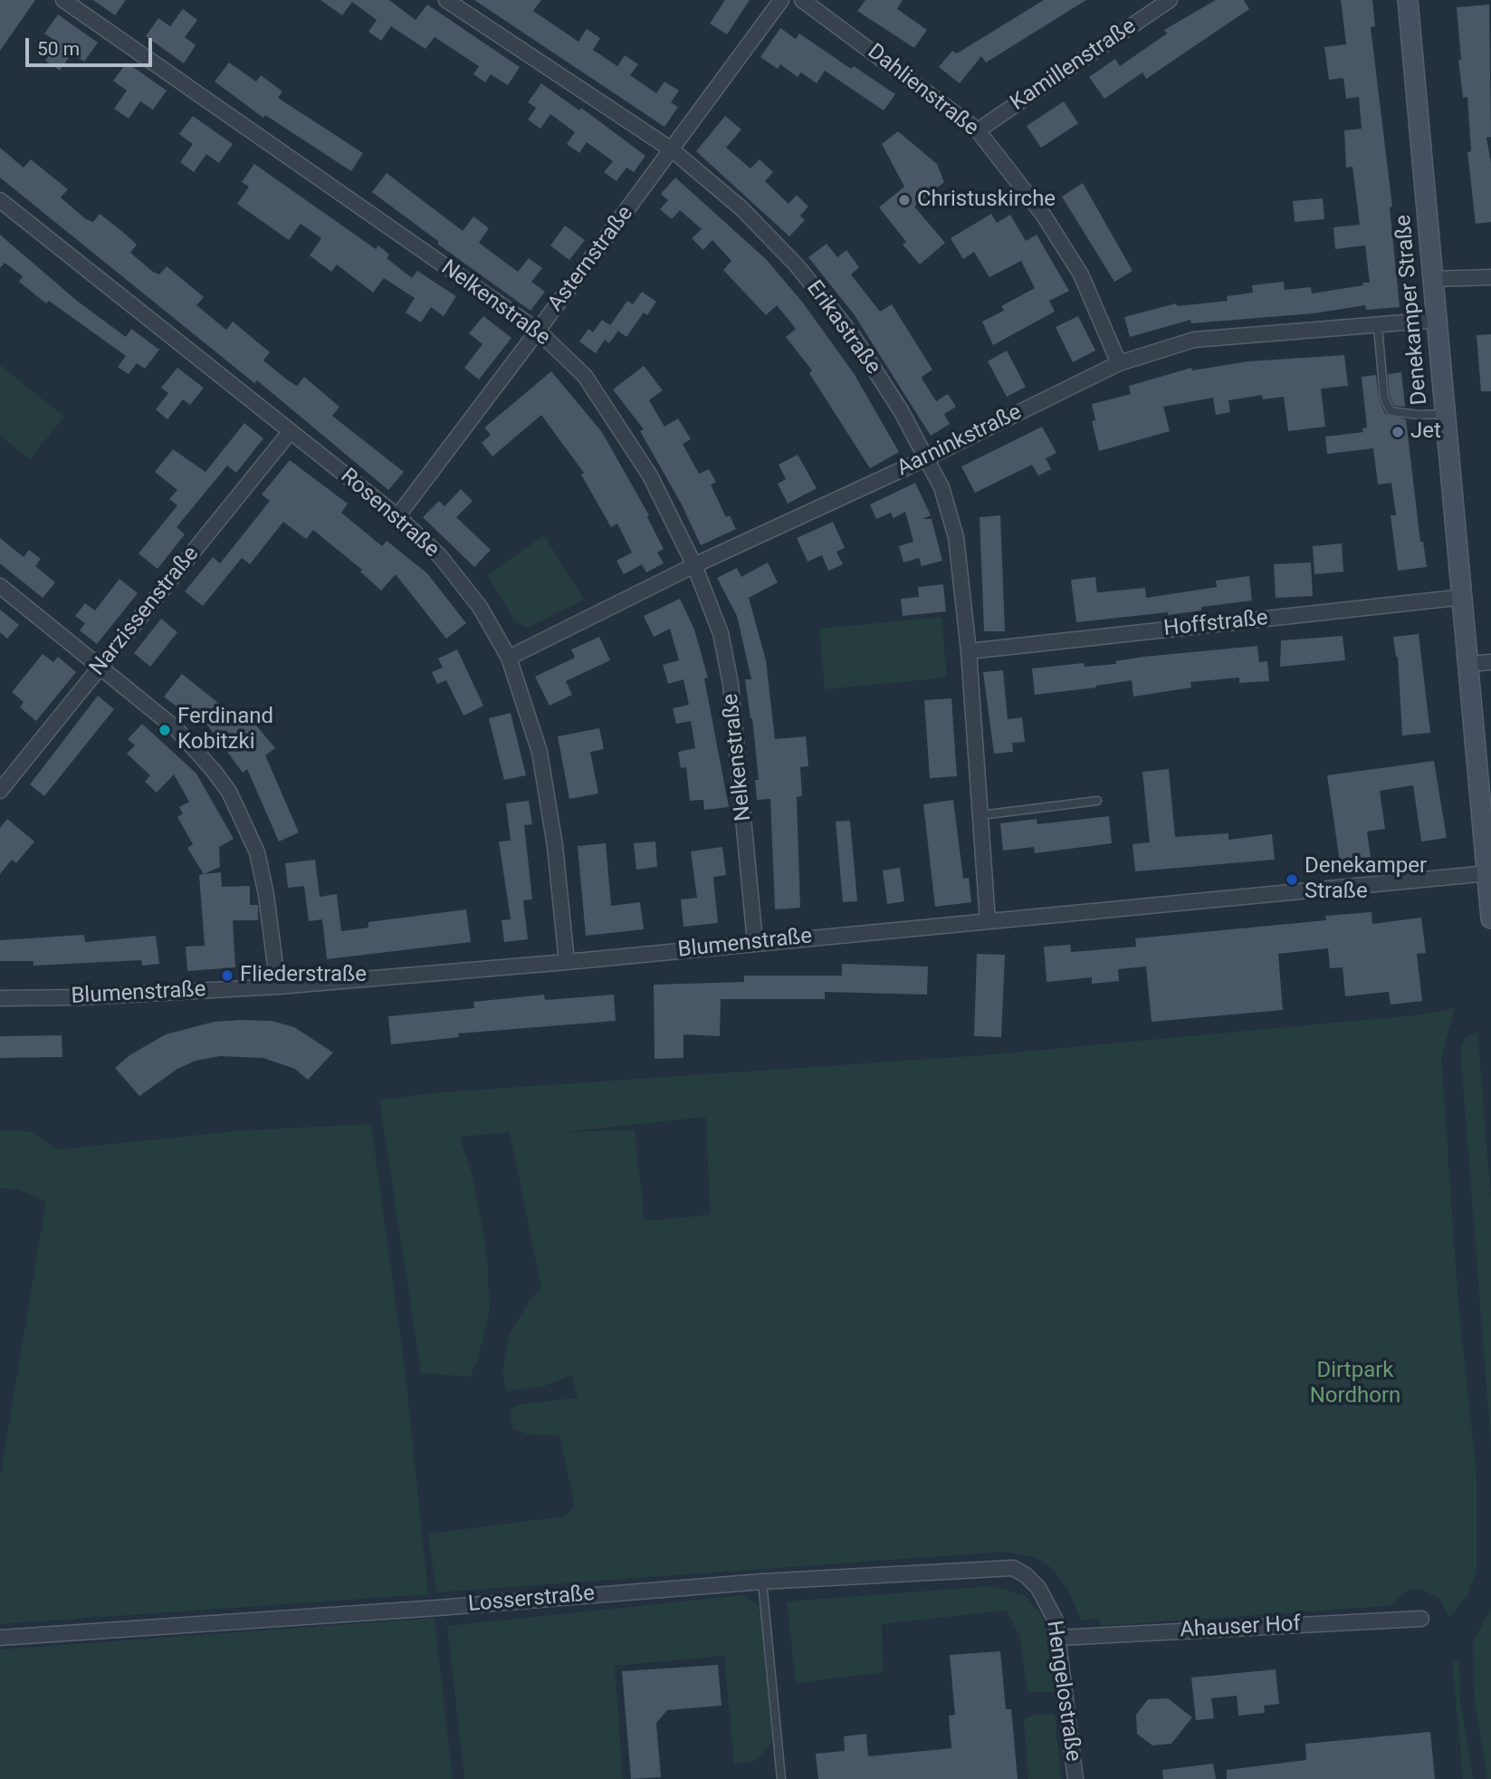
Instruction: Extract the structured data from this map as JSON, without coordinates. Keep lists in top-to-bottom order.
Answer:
{
  "streets": {
    "street": [
      "Kamillenstraße",
      "Dahlienstraße",
      "Asternstraße",
      "Nelkenstraße",
      "Denekamper Straße",
      "Erikastraße",
      "Aarninkstraße",
      "Rosenstraße",
      "Narzissenstraße",
      "Hoffstraße",
      "Blumenstraße",
      "Losserstraße",
      "Ahauser Hof",
      "Hengelostraße"
    ]
  },
  "crossings": [
    ["Kamillenstraße", "Dahlienstraße"],
    ["Dahlienstraße", "Aarninkstraße"],
    ["Asternstraße", "Nelkenstraße"],
    ["Asternstraße", "Erikastraße"],
    ["Asternstraße", "Rosenstraße"],
    ["Nelkenstraße", "Aarninkstraße"],
    ["Nelkenstraße", "Blumenstraße"],
    ["Denekamper Straße", "Aarninkstraße"],
    ["Denekamper Straße", "Hoffstraße"],
    ["Denekamper Straße", "Blumenstraße"],
    ["Erikastraße", "Aarninkstraße"],
    ["Erikastraße", "Hoffstraße"],
    ["Erikastraße", "Blumenstraße"],
    ["Aarninkstraße", "Rosenstraße"],
    ["Rosenstraße", "Narzissenstraße"],
    ["Rosenstraße", "Blumenstraße"],
    ["Losserstraße", "Hengelostraße"],
    ["Ahauser Hof", "Hengelostraße"]
  ],
  "parks": ["Dirtpark Nordhorn"],
  "places": [
    "Christuskirche",
    "Jet",
    "Ferdinand Kobitzki",
    "Denekamper Straße",
    "Fliederstraße"
  ],
  "scale_bar": "50 m"
}
